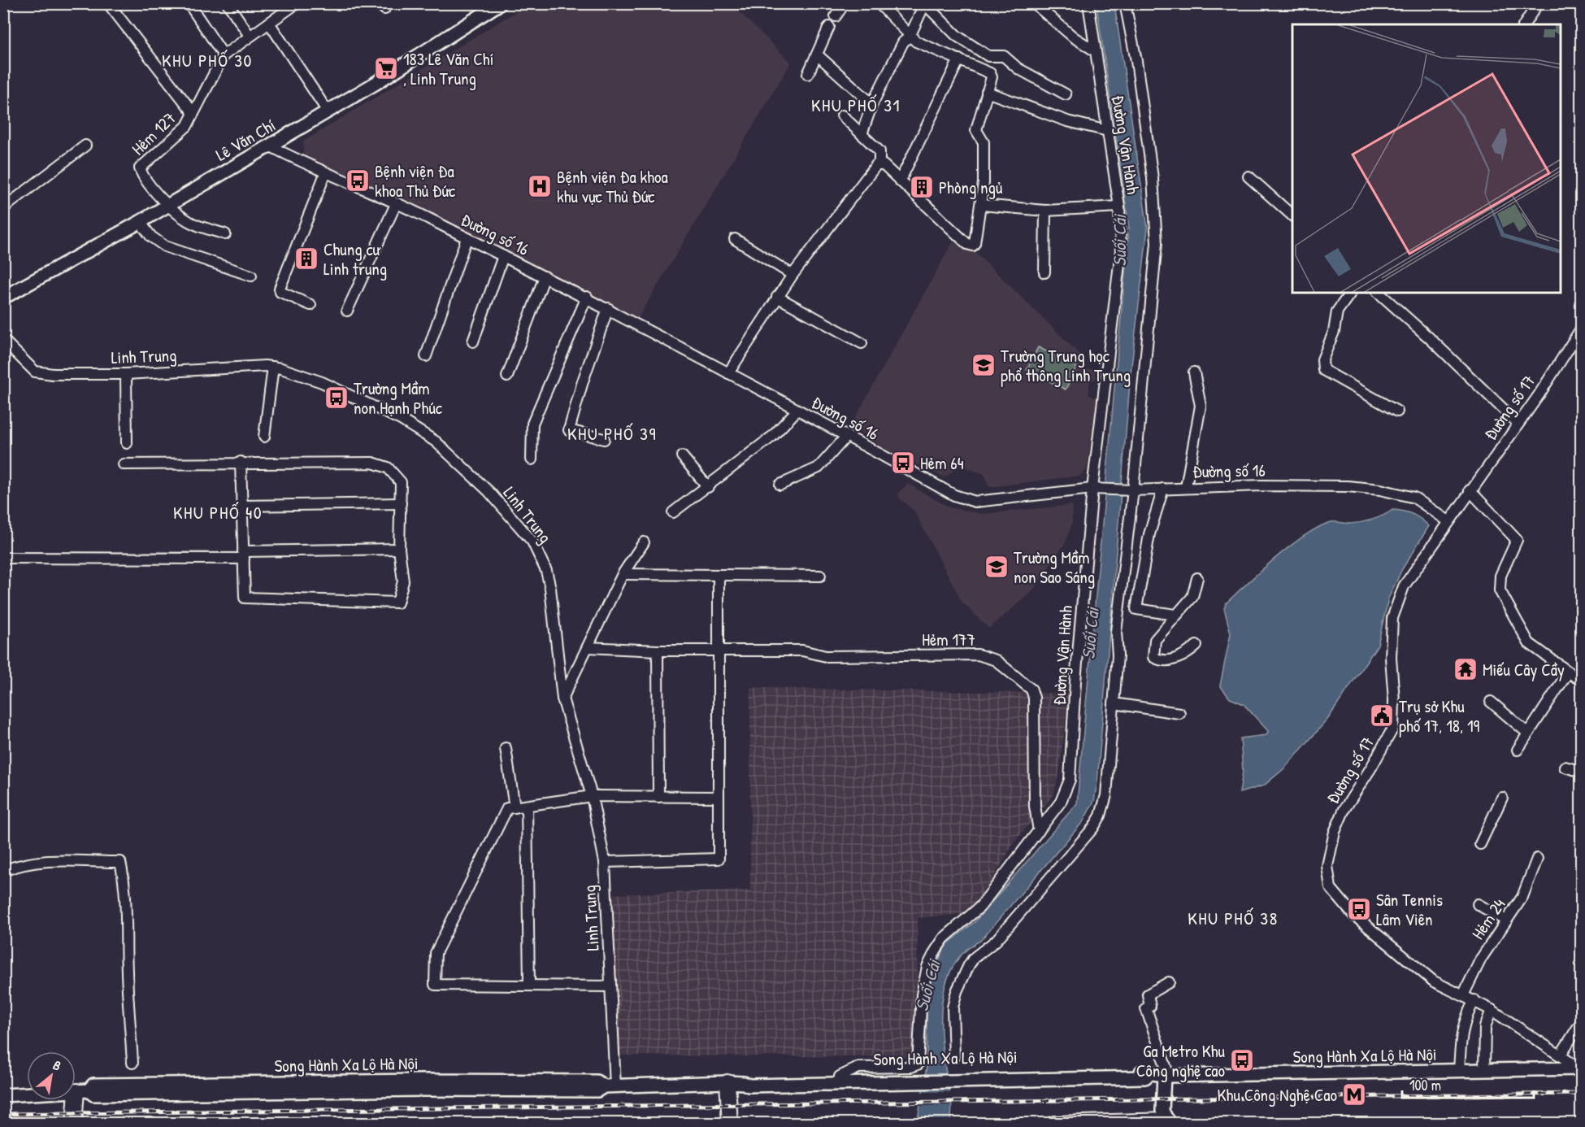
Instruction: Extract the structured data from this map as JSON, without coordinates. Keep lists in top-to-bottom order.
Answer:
{
  "streets": {
    "main road": ["Lê Văn Chí", "Song Hành Xa Lộ Hà Nội"],
    "street": [
      "Hẻm 127",
      "Đường Vận Hành",
      "Đường số 16",
      "Linh Trung",
      "Đường số 17",
      "Hẻm 177",
      "Hẻm 24"
    ]
  },
  "crossings": [
    ["Hẻm 127", "Lê Văn Chí"],
    ["Lê Văn Chí", "Đường số 16"],
    ["Đường Vận Hành", "Đường số 16"],
    ["Đường Vận Hành", "Hẻm 177"],
    ["Đường Vận Hành", "Song Hành Xa Lộ Hà Nội"],
    ["Đường số 16", "Đường số 17"],
    ["Linh Trung", "Song Hành Xa Lộ Hà Nội"],
    ["Đường số 17", "Hẻm 24"],
    ["Đường số 17", "Song Hành Xa Lộ Hà Nội"]
  ],
  "districts": [
    "KHU PHỐ 30",
    "KHU PHỐ 31",
    "KHU PHỐ 39",
    "KHU PHỐ 40",
    "KHU PHỐ 38"
  ],
  "water": ["Suối Cái"],
  "places": {
    "supermarket": ["183 Lê Văn Chí , Linh Trung"],
    "bus stop": [
      "Bệnh viện Đa khoa Thủ Đức",
      "Trường Mầm non Hạnh Phúc",
      "Hẻm 64",
      "Sân Tennis Lâm Viên",
      "Ga Metro Khu Công nghệ cao"
    ],
    "hospital": ["Bệnh viện Đa khoa khu vực Thủ Đức"],
    "building": ["Phòng ngủ", "Chung cư Linh trung"],
    "school or university": ["Trường Trung học phổ thông Linh Trung", "Trường Mầm non Sao Sáng"],
    "temple": ["Miếu Cây Cầy"],
    "public building": ["Trụ sở Khu phố 17, 18, 19"],
    "metro station": ["Khu Công Nghệ Cao"]
  },
  "scale_bar": "100 m",
  "north": "top right"
}
